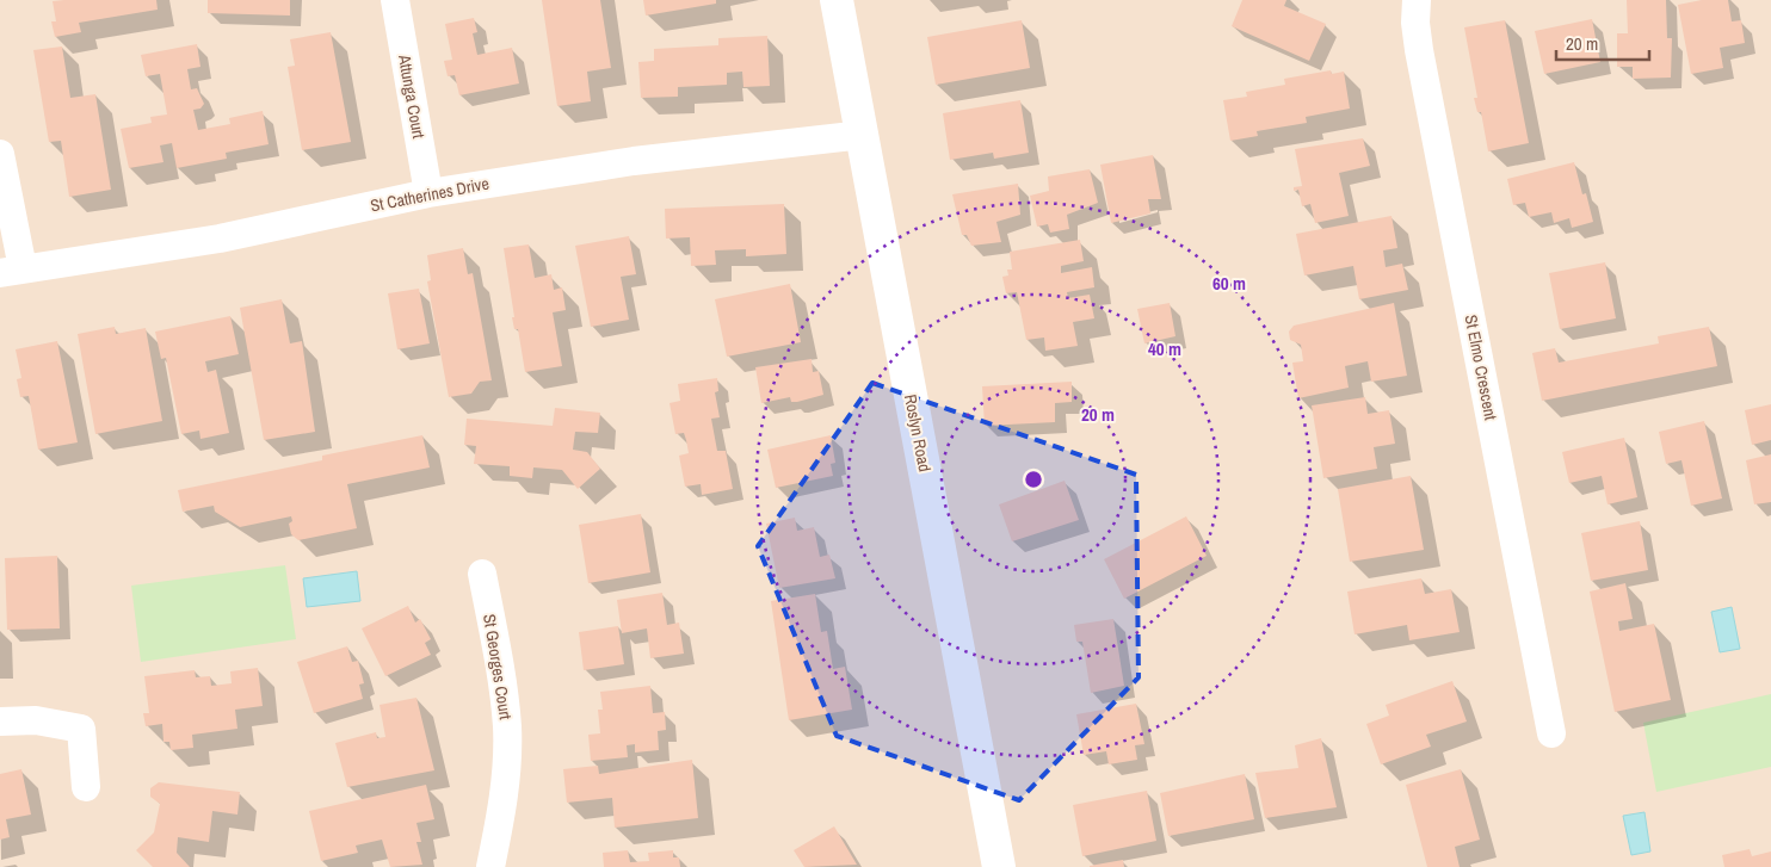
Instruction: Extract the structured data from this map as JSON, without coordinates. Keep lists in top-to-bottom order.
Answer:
{
  "streets": {
    "street": [
      "Attunga Court",
      "St Catherines Drive",
      "St Elmo Crescent",
      "Roslyn Road",
      "St Georges Court"
    ]
  },
  "crossings": [
    ["Attunga Court", "St Catherines Drive"],
    ["St Catherines Drive", "Roslyn Road"]
  ],
  "scale_bar": "20 m",
  "rings": ["60 m", "40 m", "20 m"]
}
